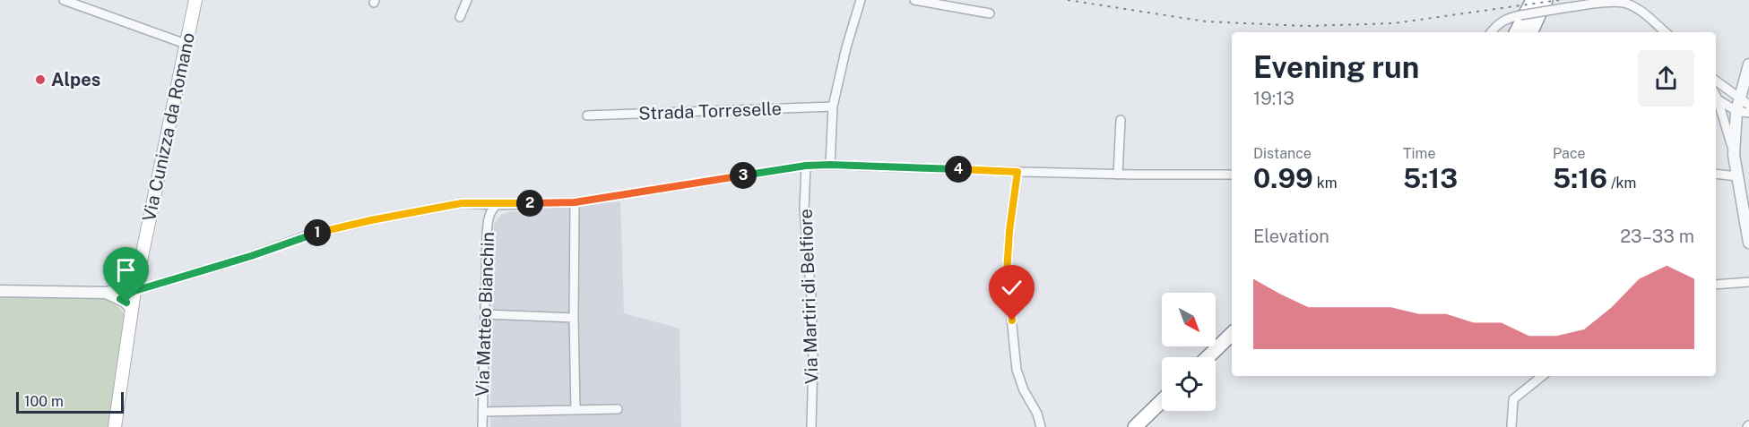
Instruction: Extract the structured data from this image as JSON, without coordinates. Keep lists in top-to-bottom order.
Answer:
{
  "streets": {
    "main road": ["Via Cunizza da Romano"],
    "street": ["Strada Torreselle", "Via Martiri di Belfiore", "Via Matteo Bianchin"]
  },
  "places": ["Alpes"],
  "scale_bar": "100 m",
  "north": "bottom right",
  "page": {
    "heading": ["Evening run", "19:13"],
    "stats": [
      ["Distance", "0.99 km"],
      ["Time", "5:13"],
      ["Pace", "5:16 /km"]
    ],
    "pins": [
      "4",
      "3",
      "2",
      "1"
    ],
    "chart": ["Elevation", "23–33 m"],
    "scale": "100 m"
  }
}
